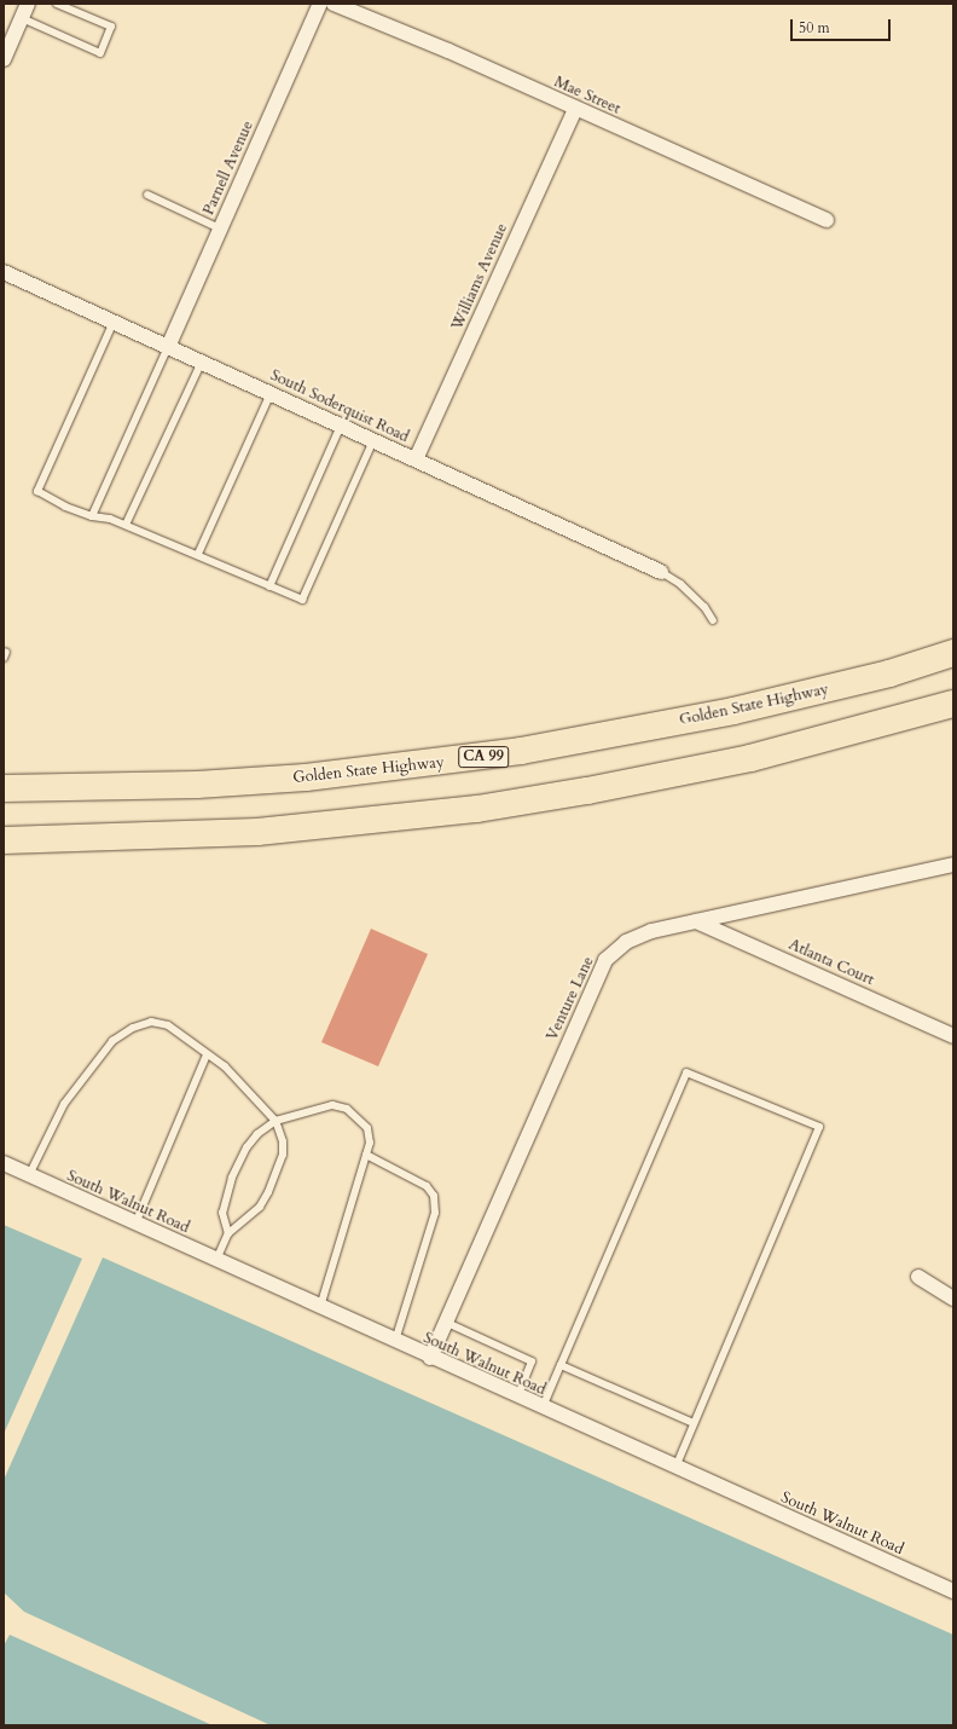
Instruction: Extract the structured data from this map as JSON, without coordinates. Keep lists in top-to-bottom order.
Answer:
{
  "streets": {
    "highway": ["Golden State Highway", "CA 99"],
    "street": [
      "Mae Street",
      "Parnell Avenue",
      "Williams Avenue",
      "South Soderquist Road",
      "Atlanta Court",
      "Venture Lane",
      "South Walnut Road"
    ]
  },
  "crossings": [
    ["Mae Street", "Williams Avenue"],
    ["Parnell Avenue", "South Soderquist Road"],
    ["Williams Avenue", "South Soderquist Road"],
    ["Atlanta Court", "Venture Lane"],
    ["Venture Lane", "South Walnut Road"]
  ],
  "scale_bar": "50 m"
}
